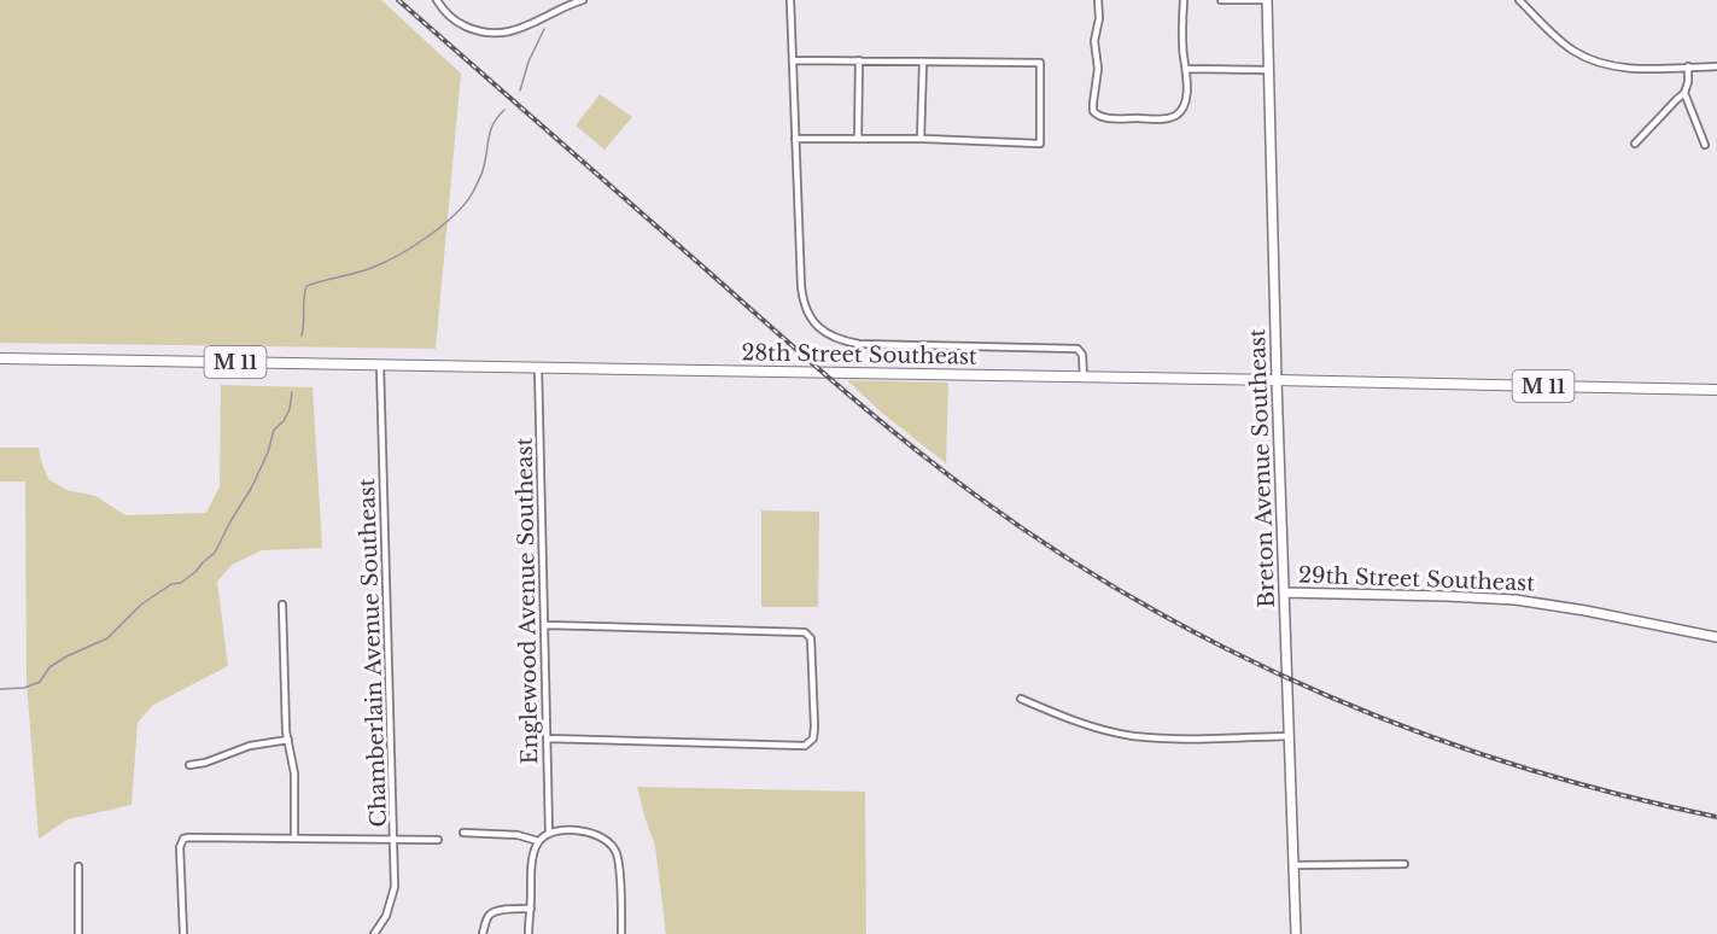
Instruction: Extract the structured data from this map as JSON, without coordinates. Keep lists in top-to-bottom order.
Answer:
{
  "streets": {
    "main road": [
      "28th Street Southeast",
      "M 11",
      "Breton Avenue Southeast",
      "29th Street Southeast"
    ],
    "street": ["Englewood Avenue Southeast", "Chamberlain Avenue Southeast"]
  },
  "crossings": [
    ["28th Street Southeast", "Breton Avenue Southeast"],
    ["28th Street Southeast", "Englewood Avenue Southeast"],
    ["28th Street Southeast", "Chamberlain Avenue Southeast"],
    ["Breton Avenue Southeast", "29th Street Southeast"]
  ]
}
